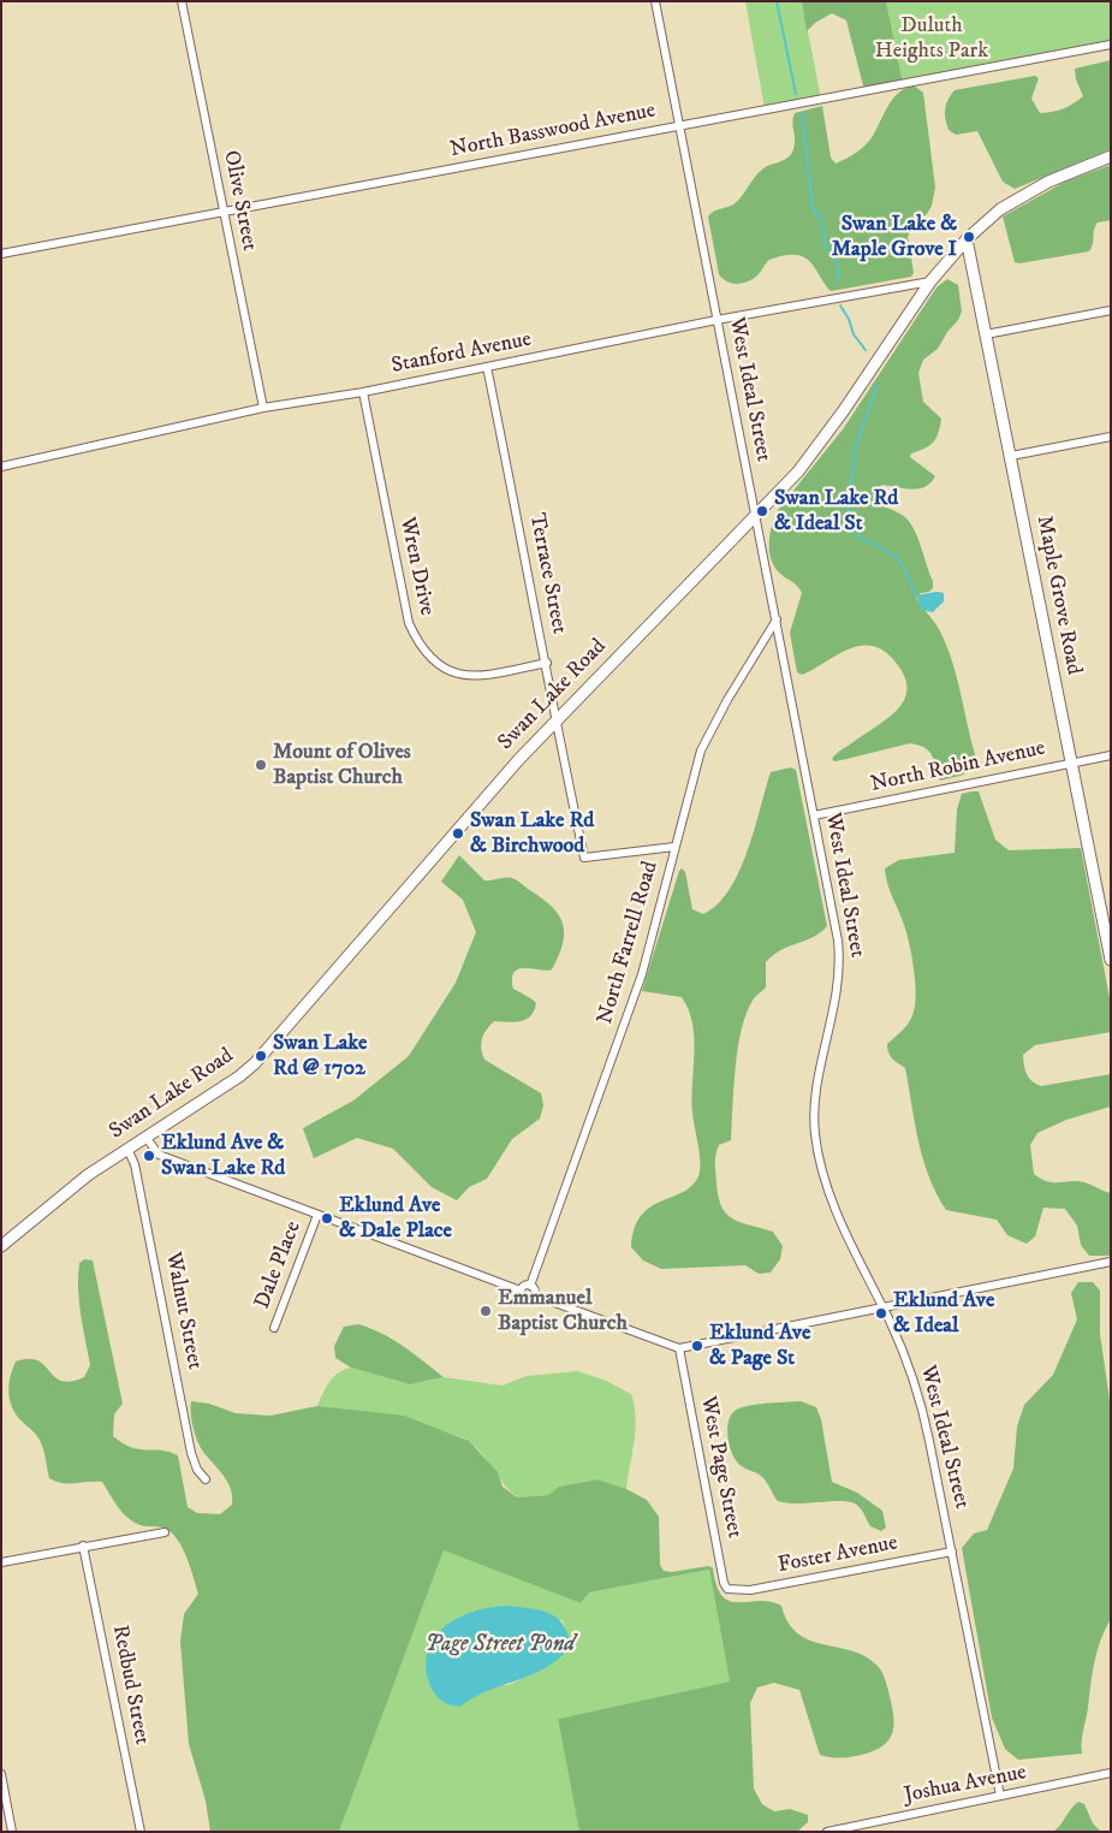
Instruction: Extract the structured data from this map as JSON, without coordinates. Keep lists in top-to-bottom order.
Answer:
{
  "streets": {
    "street": [
      "North Basswood Avenue",
      "Olive Street",
      "Stanford Avenue",
      "West Ideal Street",
      "Wren Drive",
      "Terrace Street",
      "Maple Grove Road",
      "Swan Lake Road",
      "North Robin Avenue",
      "North Farrell Road",
      "Dale Place",
      "Walnut Street",
      "West Page Street",
      "Foster Avenue",
      "Redbud Street",
      "Joshua Avenue"
    ]
  },
  "crossings": [
    ["North Basswood Avenue", "Olive Street"],
    ["North Basswood Avenue", "West Ideal Street"],
    ["Olive Street", "Stanford Avenue"],
    ["Stanford Avenue", "West Ideal Street"],
    ["Stanford Avenue", "Wren Drive"],
    ["Stanford Avenue", "Terrace Street"],
    ["Stanford Avenue", "Swan Lake Road"],
    ["West Ideal Street", "Swan Lake Road"],
    ["West Ideal Street", "North Robin Avenue"],
    ["West Ideal Street", "North Farrell Road"],
    ["West Ideal Street", "Foster Avenue"],
    ["West Ideal Street", "Joshua Avenue"],
    ["Wren Drive", "Terrace Street"],
    ["Terrace Street", "Swan Lake Road"],
    ["Terrace Street", "North Farrell Road"],
    ["Maple Grove Road", "Swan Lake Road"],
    ["Maple Grove Road", "North Robin Avenue"],
    ["Swan Lake Road", "Walnut Street"],
    ["West Page Street", "Foster Avenue"]
  ],
  "water": ["Page Street Pond"],
  "parks": ["Duluth Heights Park"],
  "places": [
    "Swan Lake & Maple Grove I",
    "Swan Lake Rd & Ideal St",
    "Mount of Olives Baptist Church",
    "Swan Lake Rd & Birchwood",
    "Swan Lake Rd @ 1702",
    "Eklund Ave & Swan Lake Rd",
    "Eklund Ave & Dale Place",
    "Emmanuel Baptist Church",
    "Eklund Ave & Ideal",
    "Eklund Ave & Page St"
  ]
}
